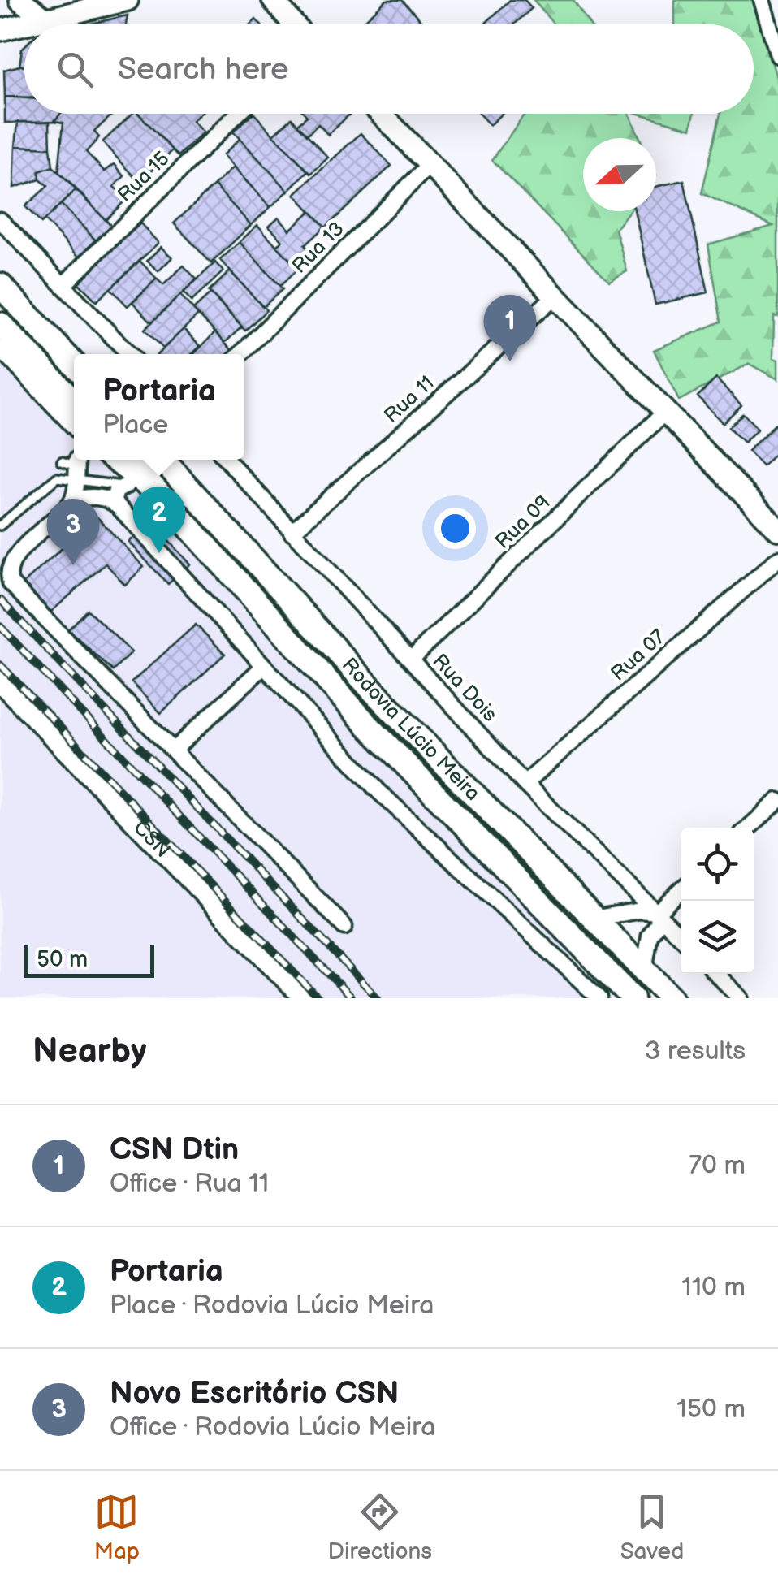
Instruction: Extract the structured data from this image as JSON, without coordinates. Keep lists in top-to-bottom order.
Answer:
{
  "streets": {
    "main road": ["Rodovia Lúcio Meira"],
    "street": [
      "Rua 15",
      "Rua 13",
      "Rua 11",
      "Rua 09",
      "Rua 07",
      "Rua Dois",
      "CSN"
    ]
  },
  "crossings": [
    ["Rua 11", "Rua Dois"],
    ["Rua 09", "Rua Dois"],
    ["Rua 07", "Rua Dois"]
  ],
  "scale_bar": "50 m",
  "north": "left",
  "page": {
    "search": "Search here",
    "pins": ["1", "2", "3"],
    "popup": ["Portaria", "Place"],
    "scale": "50 m",
    "heading": ["Nearby", "3 results"],
    "list": [
      {
        "mark": "1",
        "name": "CSN Dtin",
        "note": "Office · Rua 11",
        "value": "70 m"
      },
      {
        "mark": "2",
        "name": "Portaria",
        "note": "Place · Rodovia Lúcio Meira",
        "value": "110 m"
      },
      {
        "mark": "3",
        "name": "Novo Escritório CSN",
        "note": "Office · Rodovia Lúcio Meira",
        "value": "150 m"
      }
    ],
    "nav": ["Map", "Directions", "Saved"]
  }
}
